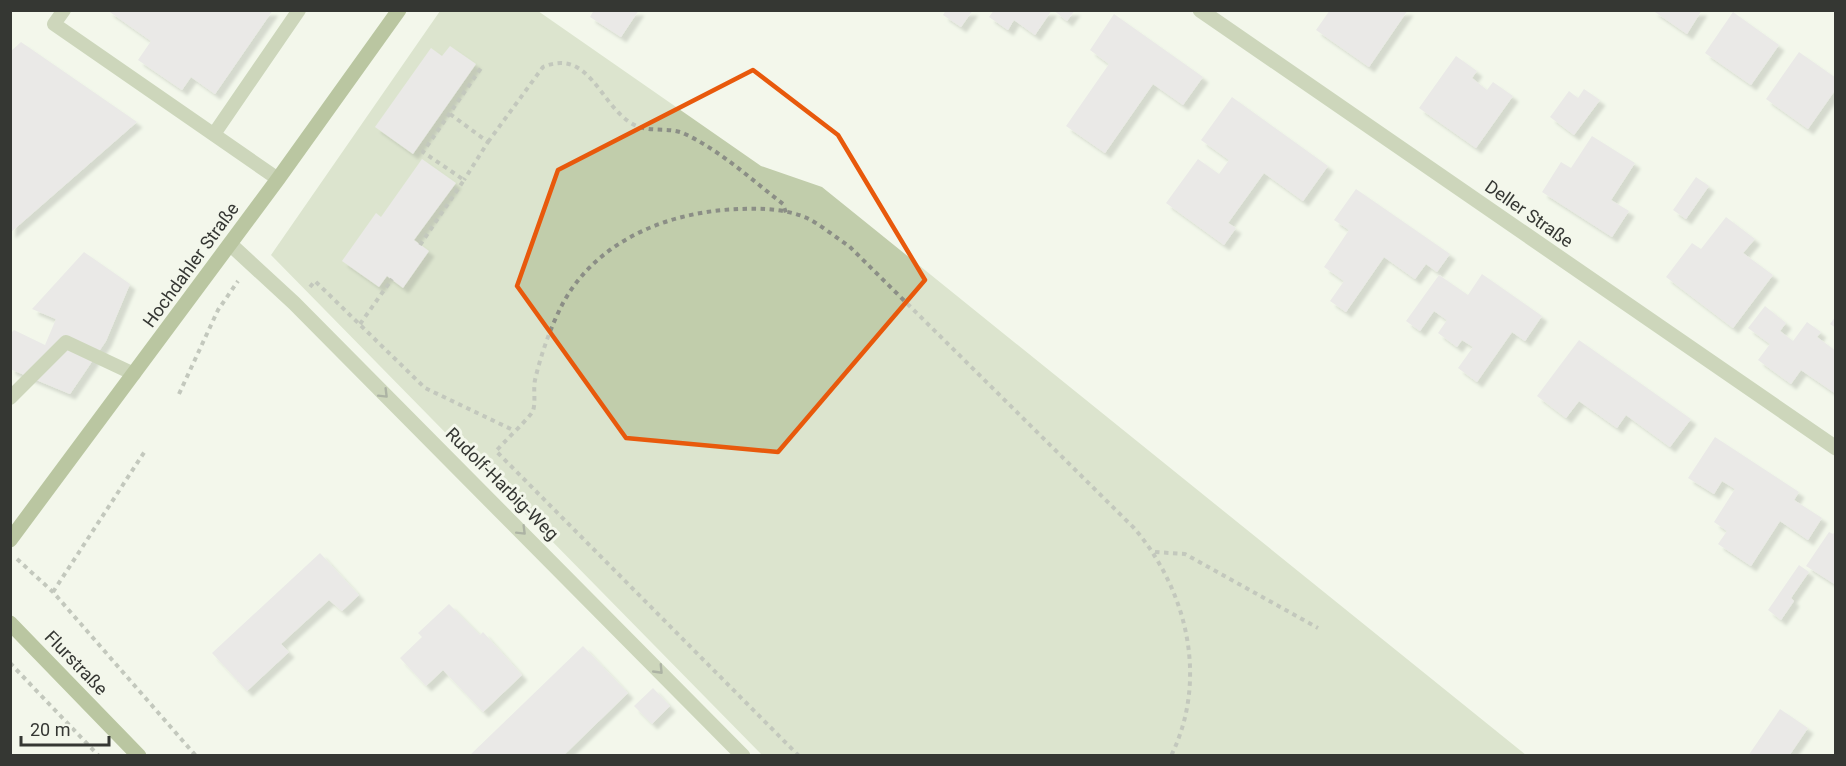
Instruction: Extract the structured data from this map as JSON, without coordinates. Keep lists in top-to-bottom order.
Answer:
{
  "streets": {
    "street": [
      "Deller Straße",
      "Hochdahler Straße",
      "Rudolf-Harbig-Weg",
      "Flurstraße"
    ]
  },
  "crossings": [
    ["Hochdahler Straße", "Rudolf-Harbig-Weg"]
  ],
  "one_way": ["Rudolf-Harbig-Weg"],
  "scale_bar": "20 m"
}
